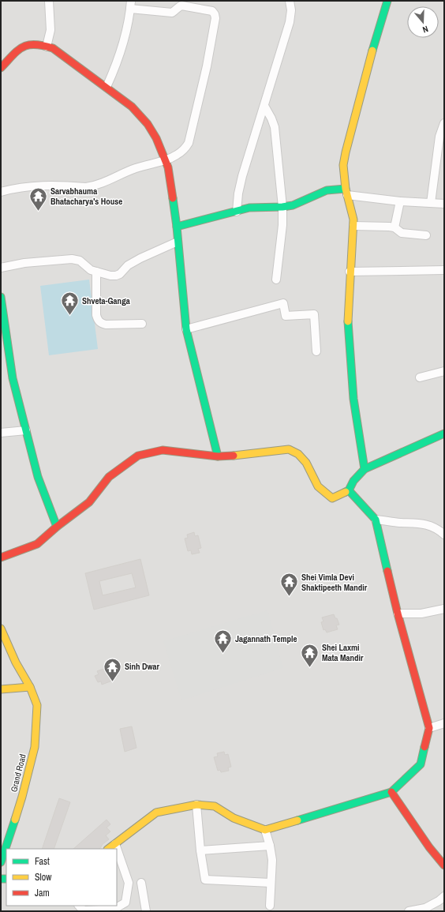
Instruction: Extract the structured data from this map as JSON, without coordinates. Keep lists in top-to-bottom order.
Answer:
{
  "streets": {
    "street": ["Grand Road"]
  },
  "places": {
    "temple": [
      "Sarvabhauma Bhatacharya's House",
      "Shveta-Ganga",
      "Shei Vimla Devi Shaktipeeth Mandir",
      "Jagannath Temple",
      "Shei Laxmi Mata Mandir",
      "Sinh Dwar"
    ]
  },
  "legend": ["Fast", "Slow", "Jam"],
  "north": "bottom"
}
